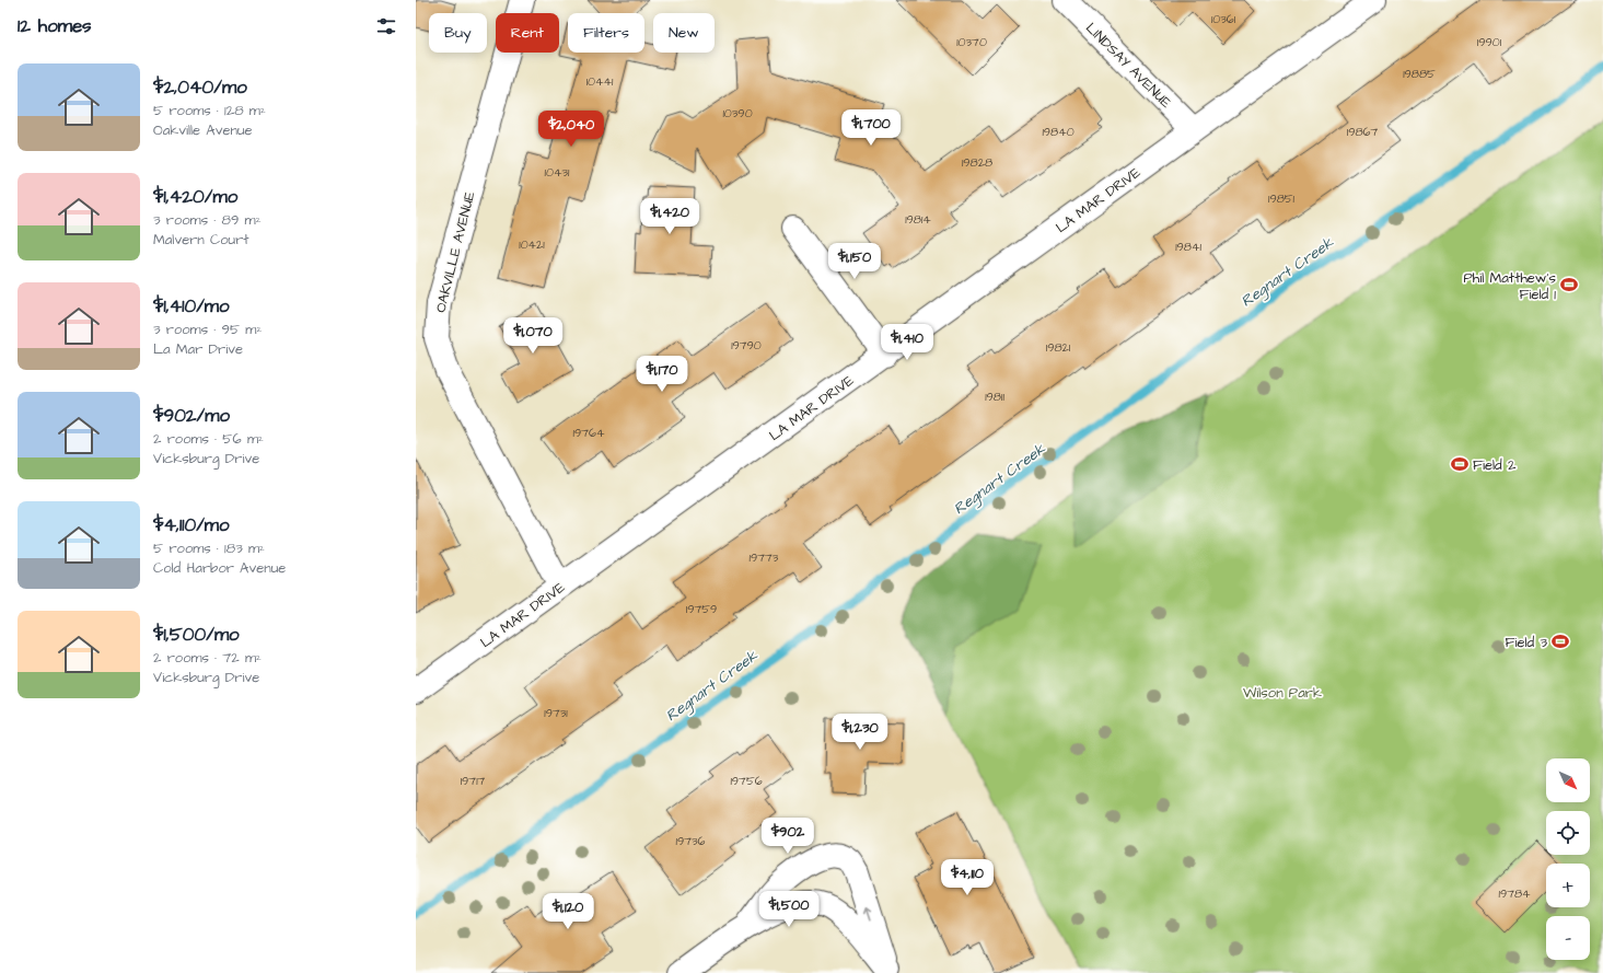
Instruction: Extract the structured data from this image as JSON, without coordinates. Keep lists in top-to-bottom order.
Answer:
{
  "streets": {
    "street": ["LINDSAY AVENUE", "LA MAR DRIVE", "OAKVILLE AVENUE"]
  },
  "crossings": [
    ["LINDSAY AVENUE", "LA MAR DRIVE"],
    ["LA MAR DRIVE", "OAKVILLE AVENUE"]
  ],
  "water": ["Regnart Creek"],
  "parks": ["Wilson Park"],
  "places": {
    "sports": ["Phil Matthew's Field 1", "Field 2", "Field 3"]
  },
  "house_numbers": [
    "10361",
    "10370",
    "19901",
    "19885",
    "10441",
    "10390",
    "19840",
    "19867",
    "19828",
    "10431",
    "19851",
    "19814",
    "10421",
    "19841",
    "19790",
    "19821",
    "19811",
    "19764",
    "19773",
    "19759",
    "19731",
    "19717",
    "19756",
    "19736",
    "19784"
  ],
  "north": "bottom right",
  "page": {
    "heading": "12 homes",
    "chip": [
      "Buy",
      "Rent",
      "Filters",
      "New"
    ],
    "list": [
      {
        "name": "$2,040/mo",
        "note": "5 rooms · 128 m² · Oakville Avenue"
      },
      {
        "name": "$1,420/mo",
        "note": "3 rooms · 89 m² · Malvern Court"
      },
      {
        "name": "$1,410/mo",
        "note": "3 rooms · 95 m² · La Mar Drive"
      },
      {
        "name": "$902/mo",
        "note": "2 rooms · 56 m² · Vicksburg Drive"
      },
      {
        "name": "$4,110/mo",
        "note": "5 rooms · 183 m² · Cold Harbor Avenue"
      },
      {
        "name": "$1,500/mo",
        "note": "2 rooms · 72 m² · Vicksburg Drive"
      }
    ],
    "price": [
      "$1,700",
      "$2,040",
      "$1,420",
      "$1,150",
      "$1,070",
      "$1,410",
      "$1,170",
      "$1,230",
      "$902",
      "$4,110",
      "$1,500",
      "$1,120"
    ],
    "map_buttons": ["+", "−"]
  }
}
